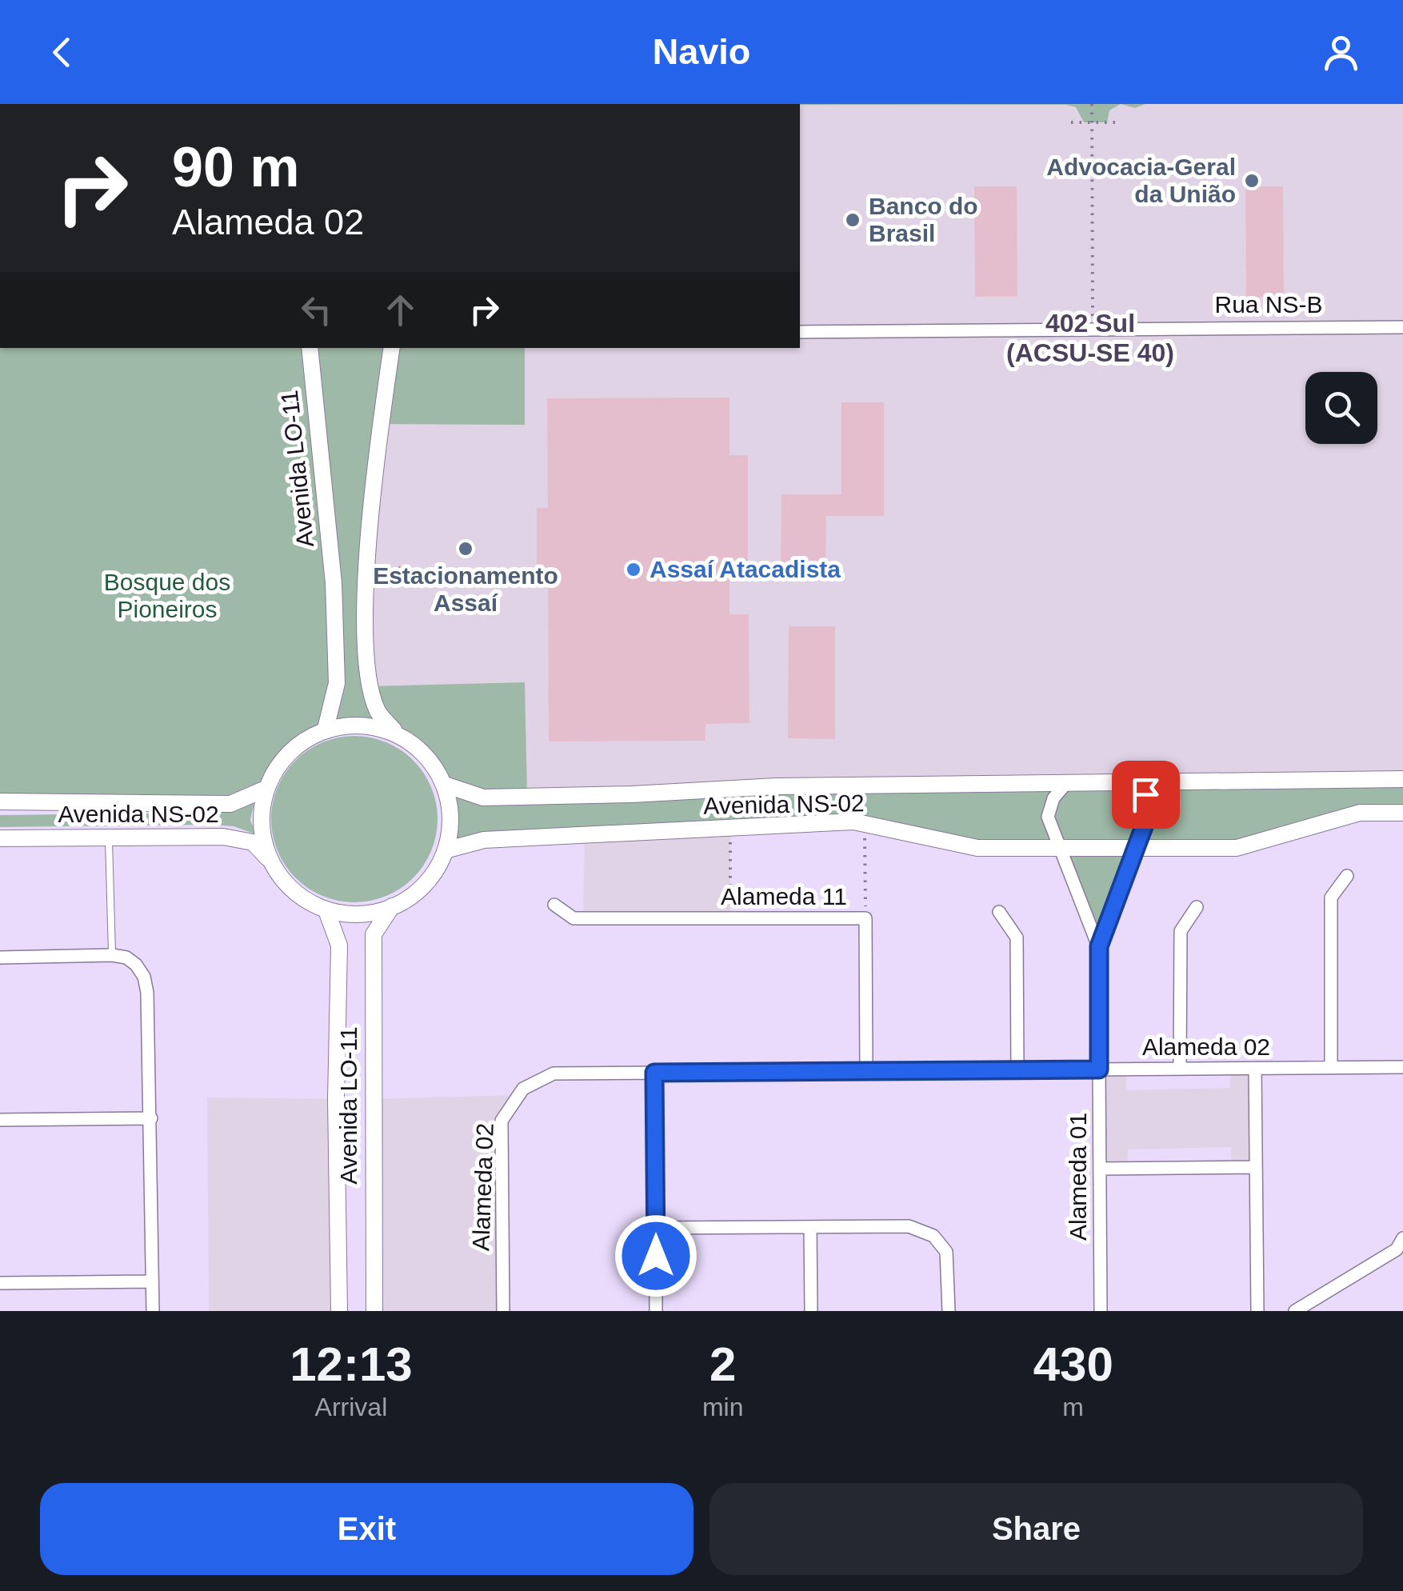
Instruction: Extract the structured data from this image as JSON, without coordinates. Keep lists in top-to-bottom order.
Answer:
{
  "streets": {
    "street": [
      "Rua NS-B",
      "Avenida LO-11",
      "Avenida NS-02",
      "Alameda 11",
      "Alameda 02",
      "Alameda 01"
    ]
  },
  "crossings": [
    ["Avenida LO-11", "Avenida NS-02"],
    ["Avenida NS-02", "Alameda 01"],
    ["Alameda 11", "Alameda 02"],
    ["Alameda 02", "Alameda 01"]
  ],
  "districts": ["402 Sul (ACSU-SE 40)"],
  "parks": ["Bosque dos Pioneiros"],
  "places": [
    "Advocacia-Geral da União",
    "Banco do Brasil",
    "Estacionamento Assaí",
    "Assaí Atacadista"
  ],
  "page": {
    "header": "Navio",
    "turn": ["90 m", "Alameda 02"],
    "eta": [
      "12:13",
      "Arrival",
      "2",
      "min",
      "430",
      "m"
    ],
    "buttons": ["Exit", "Share"]
  }
}
